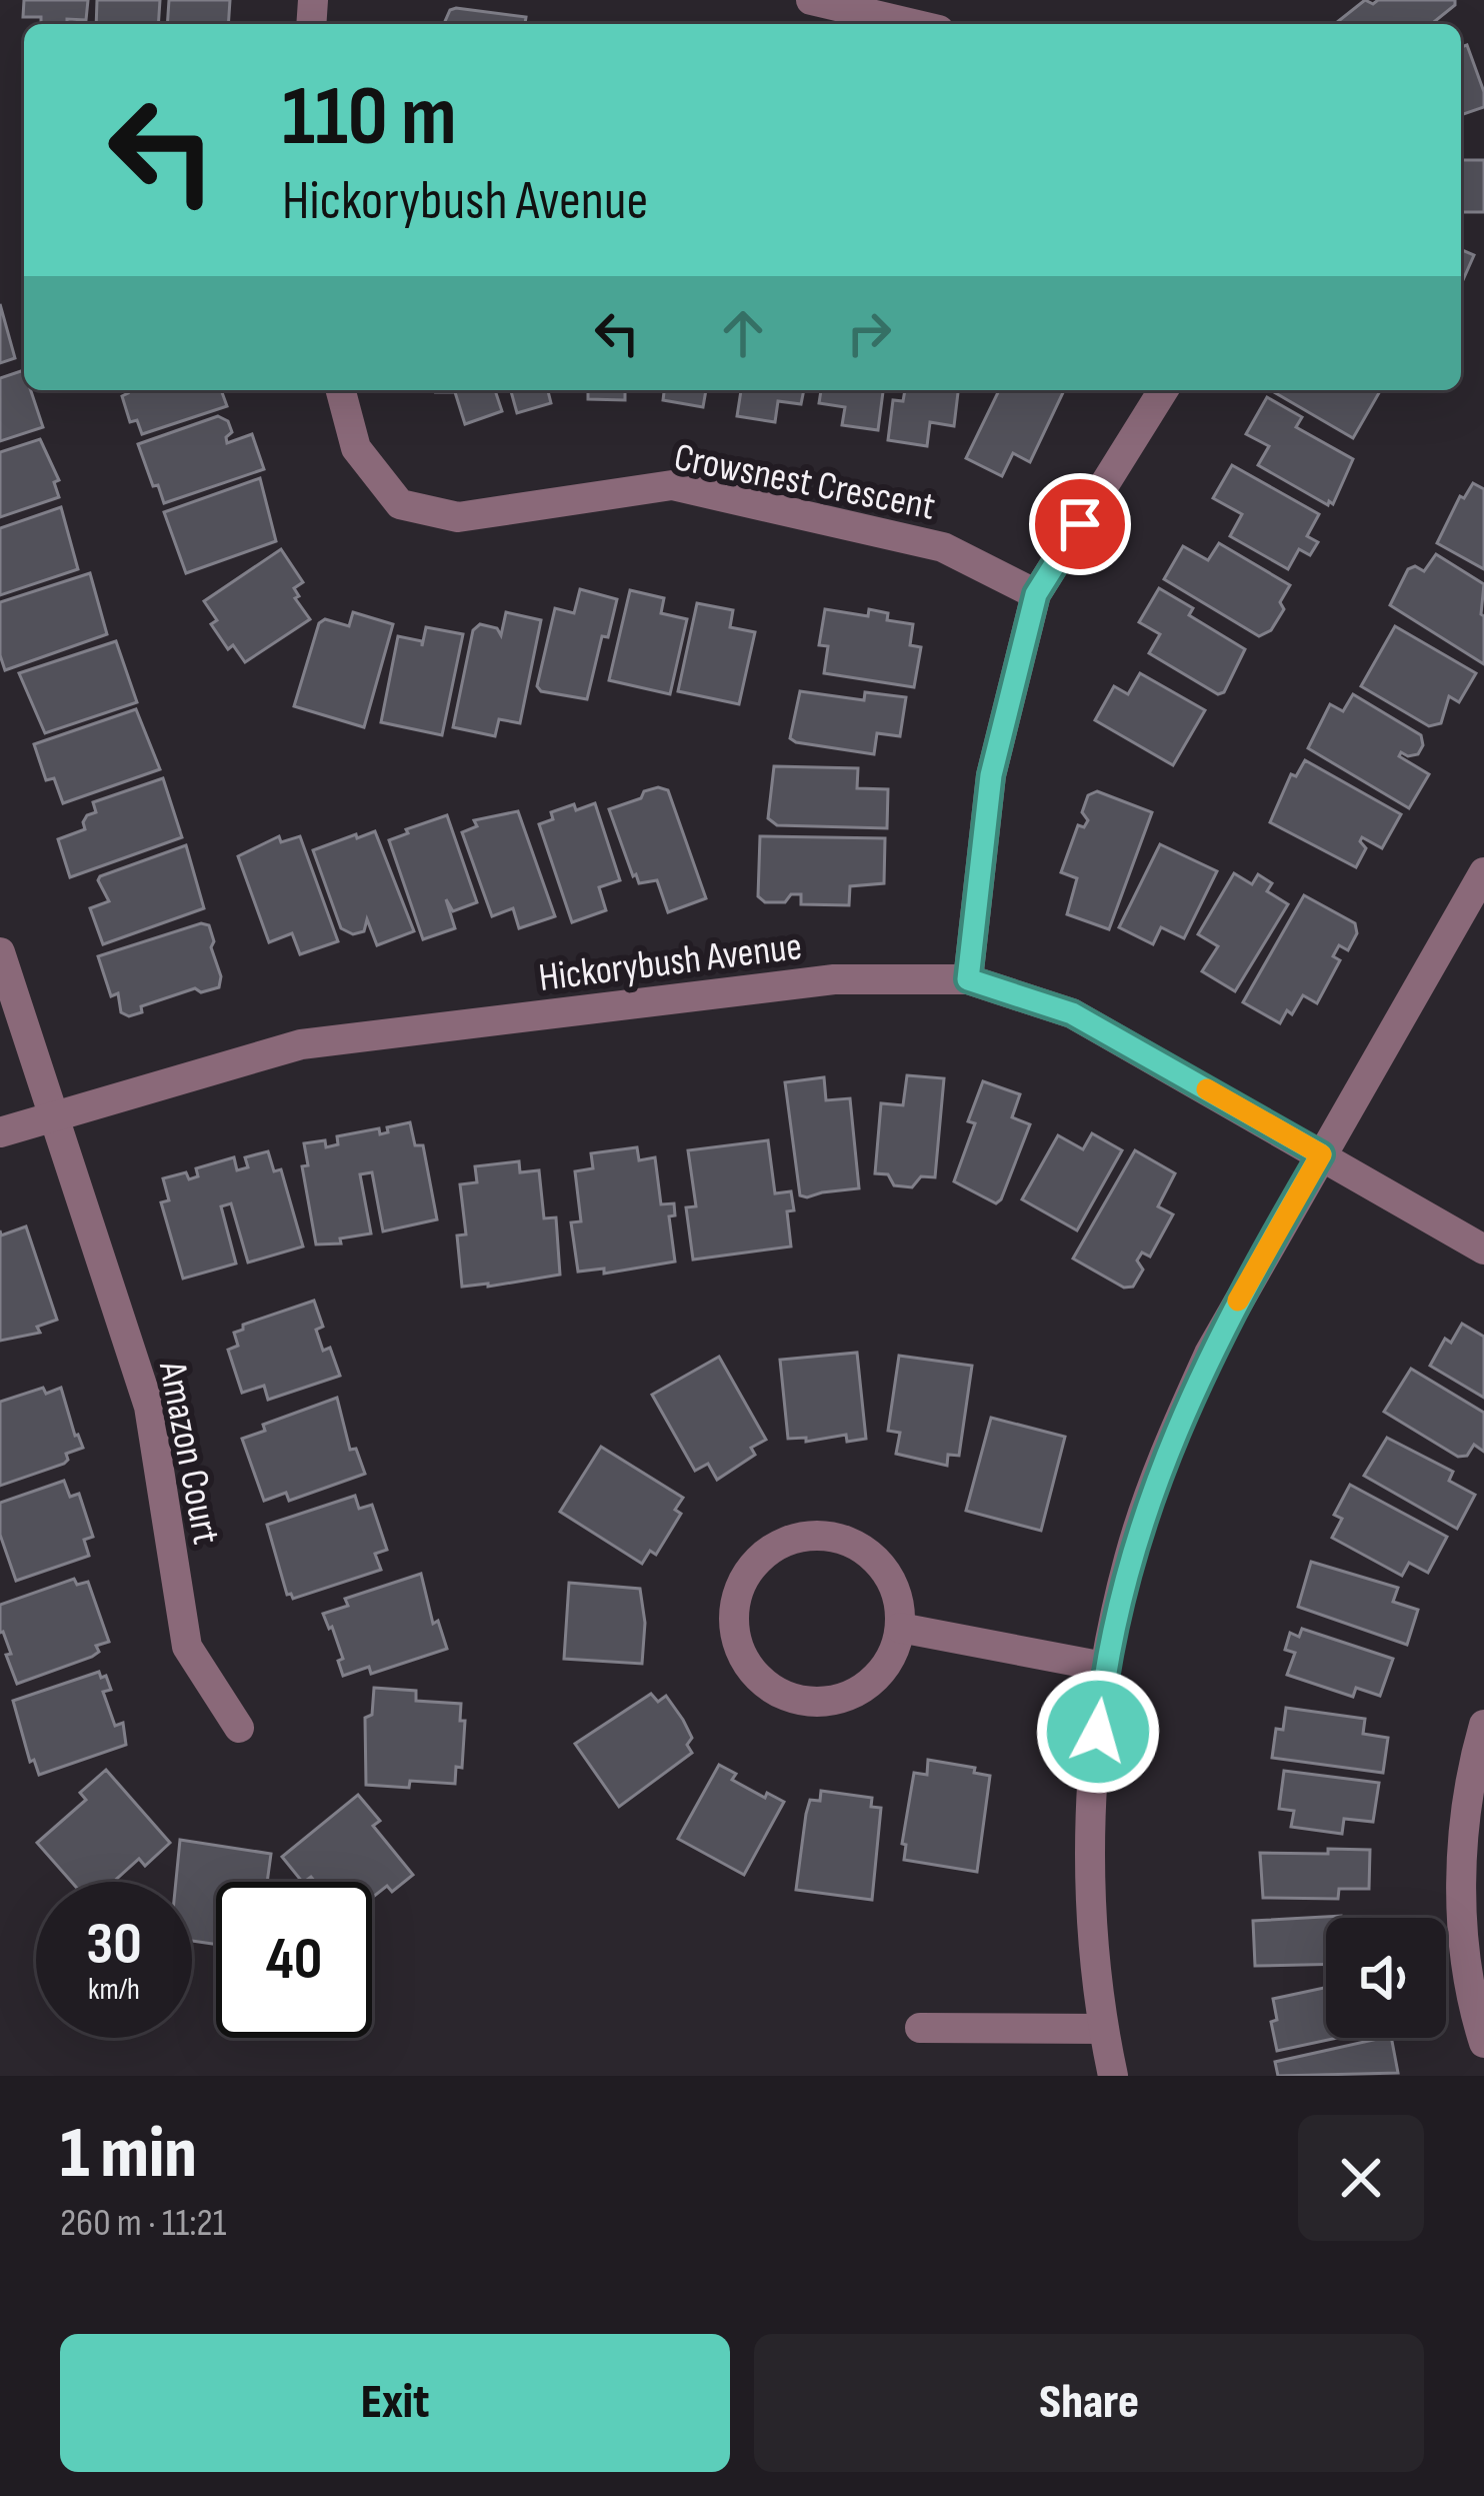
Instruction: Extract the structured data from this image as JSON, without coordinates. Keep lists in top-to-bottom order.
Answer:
{
  "streets": {
    "street": ["Crowsnest Crescent", "Hickorybush Avenue", "Amazon Court"]
  },
  "crossings": [
    ["Hickorybush Avenue", "Amazon Court"]
  ],
  "page": {
    "turn": ["110 m", "Hickorybush Avenue"],
    "speed": "30 km/h",
    "limit": "40",
    "heading": ["1 min", "260 m · 11:21"],
    "buttons": ["Exit", "Share"]
  }
}
